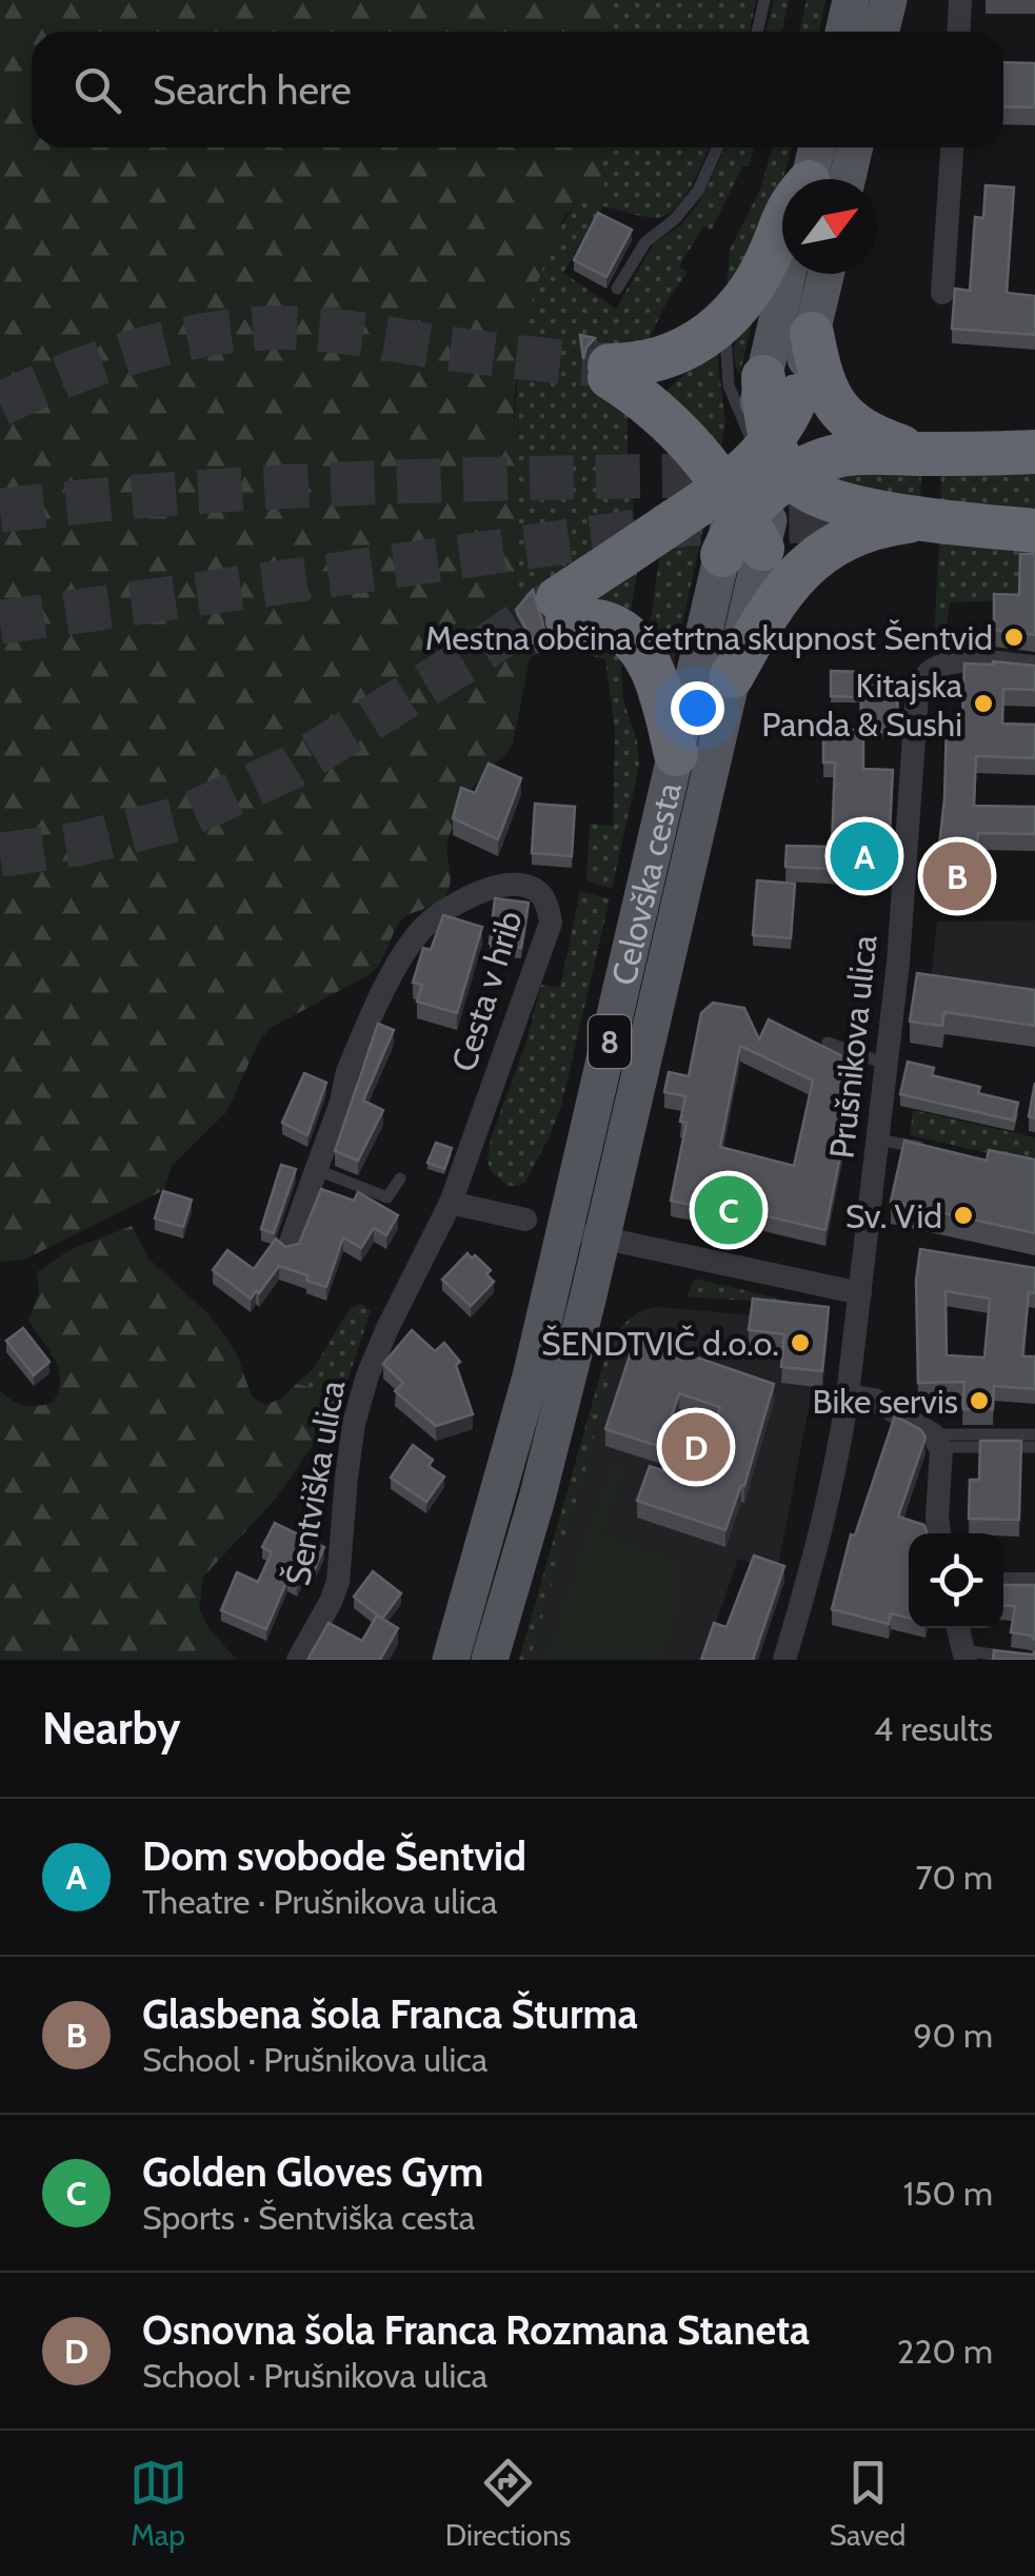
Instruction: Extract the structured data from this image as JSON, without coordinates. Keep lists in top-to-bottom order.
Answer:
{
  "streets": {
    "main road": ["Celovška cesta", "8"],
    "street": ["Cesta v hrib", "Prušnikova ulica", "Šentviška ulica"]
  },
  "crossings": [
    ["Cesta v hrib", "Šentviška ulica"]
  ],
  "places": [
    "Mestna občina četrtna skupnost Šentvid",
    "Kitajska Panda & Sushi",
    "Sv. Vid",
    "ŠENDTVIČ d.o.o.",
    "Bike servis"
  ],
  "north": "top right",
  "page": {
    "search": "Search here",
    "pins": [
      "A",
      "B",
      "C",
      "D"
    ],
    "heading": ["Nearby", "4 results"],
    "list": [
      {
        "mark": "A",
        "name": "Dom svobode Šentvid",
        "note": "Theatre · Prušnikova ulica",
        "value": "70 m"
      },
      {
        "mark": "B",
        "name": "Glasbena šola Franca Šturma",
        "note": "School · Prušnikova ulica",
        "value": "90 m"
      },
      {
        "mark": "C",
        "name": "Golden Gloves Gym",
        "note": "Sports · Šentviška cesta",
        "value": "150 m"
      },
      {
        "mark": "D",
        "name": "Osnovna šola Franca Rozmana Staneta",
        "note": "School · Prušnikova ulica",
        "value": "220 m"
      }
    ],
    "nav": ["Map", "Directions", "Saved"]
  }
}
